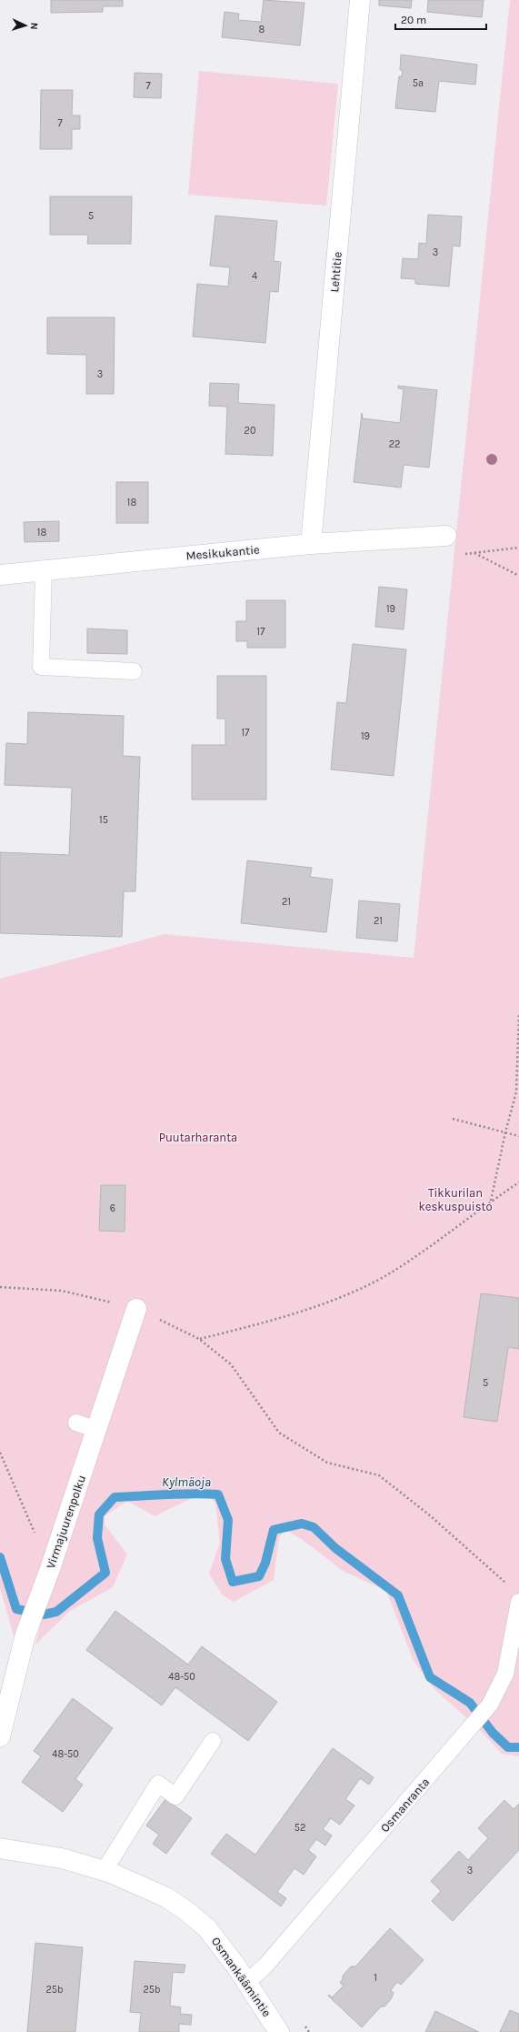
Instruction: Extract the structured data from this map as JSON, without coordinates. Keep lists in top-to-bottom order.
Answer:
{
  "streets": {
    "street": [
      "Lehtitie",
      "Mesikukantie",
      "Virmajuurenpolku",
      "Osmankäämintie"
    ],
    "lane": ["Osmanranta"]
  },
  "crossings": [
    ["Lehtitie", "Mesikukantie"],
    ["Osmanranta", "Osmankäämintie"]
  ],
  "water": ["Kylmäoja"],
  "parks": ["Puutarharanta", "Tikkurilan keskuspuisto"],
  "house_numbers": [
    "8",
    "5a",
    "7",
    "7",
    "5",
    "3",
    "4",
    "3",
    "20",
    "22",
    "18",
    "18",
    "19",
    "17",
    "17",
    "19",
    "15",
    "21",
    "21",
    "6",
    "5",
    "48-50",
    "48-50",
    "52",
    "3",
    "1",
    "25b",
    "25b"
  ],
  "scale_bar": "20 m",
  "north": "right"
}
